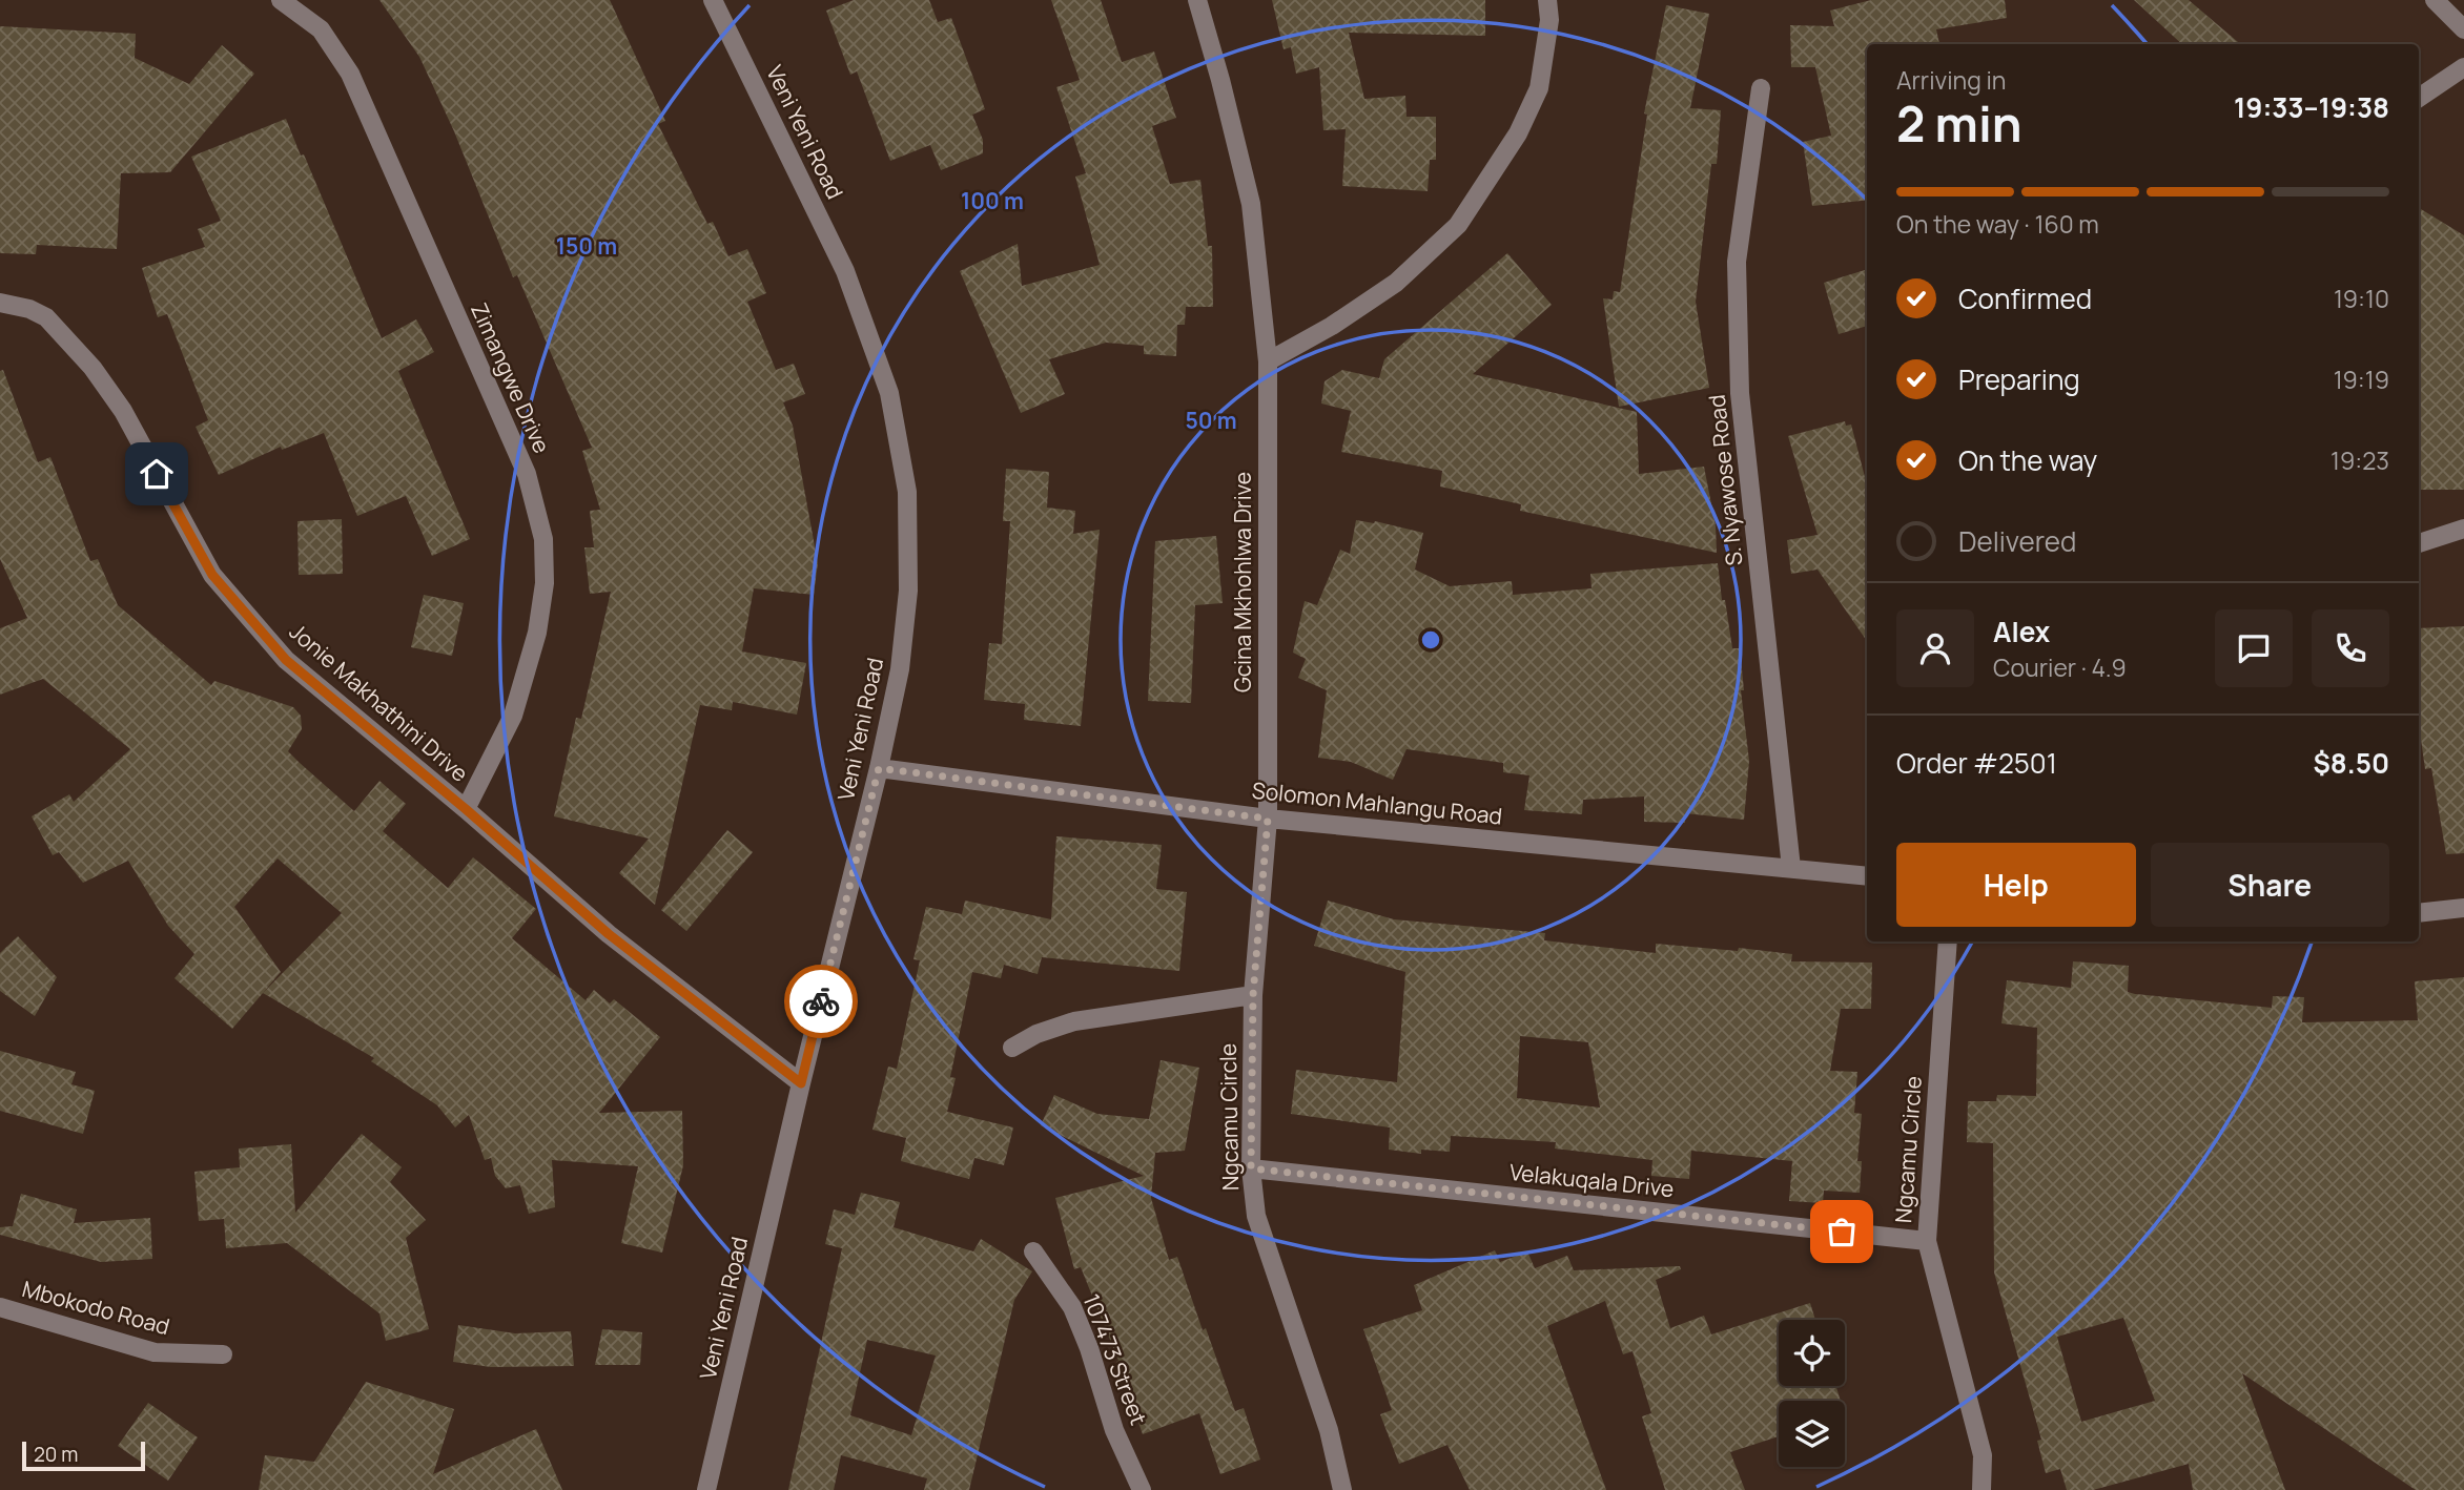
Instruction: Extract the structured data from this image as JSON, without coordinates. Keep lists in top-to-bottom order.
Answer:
{
  "streets": {
    "street": [
      "Veni Yeni Road",
      "Zimangwe Drive",
      "S. Nyawose Road",
      "Gcina Mkhohlwa Drive",
      "Jonie Makhathini Drive",
      "Solomon Mahlangu Road",
      "Ngcamu Circle",
      "Velakuqala Drive",
      "Mbokodo Road",
      "107473 Street"
    ]
  },
  "crossings": [
    ["Veni Yeni Road", "Jonie Makhathini Drive"],
    ["Veni Yeni Road", "Solomon Mahlangu Road"],
    ["Zimangwe Drive", "Jonie Makhathini Drive"],
    ["S. Nyawose Road", "Solomon Mahlangu Road"],
    ["Gcina Mkhohlwa Drive", "Solomon Mahlangu Road"],
    ["Gcina Mkhohlwa Drive", "Ngcamu Circle"],
    ["Solomon Mahlangu Road", "Ngcamu Circle"],
    ["Ngcamu Circle", "Velakuqala Drive"]
  ],
  "scale_bar": "20 m",
  "page": {
    "heading": ["2 min", "Arriving in", "19:33–19:38"],
    "panel": [
      "Alex",
      "Courier · 4.9",
      "Order #2501",
      "$8.50"
    ],
    "bar": "On the way · 160 m",
    "list": [
      ["Confirmed", "19:10"],
      ["Preparing", "19:19"],
      ["On the way", "19:23"],
      "Delivered"
    ],
    "buttons": ["Help", "Share"],
    "scale": "20 m"
  },
  "rings": ["100 m", "150 m", "50 m"]
}
